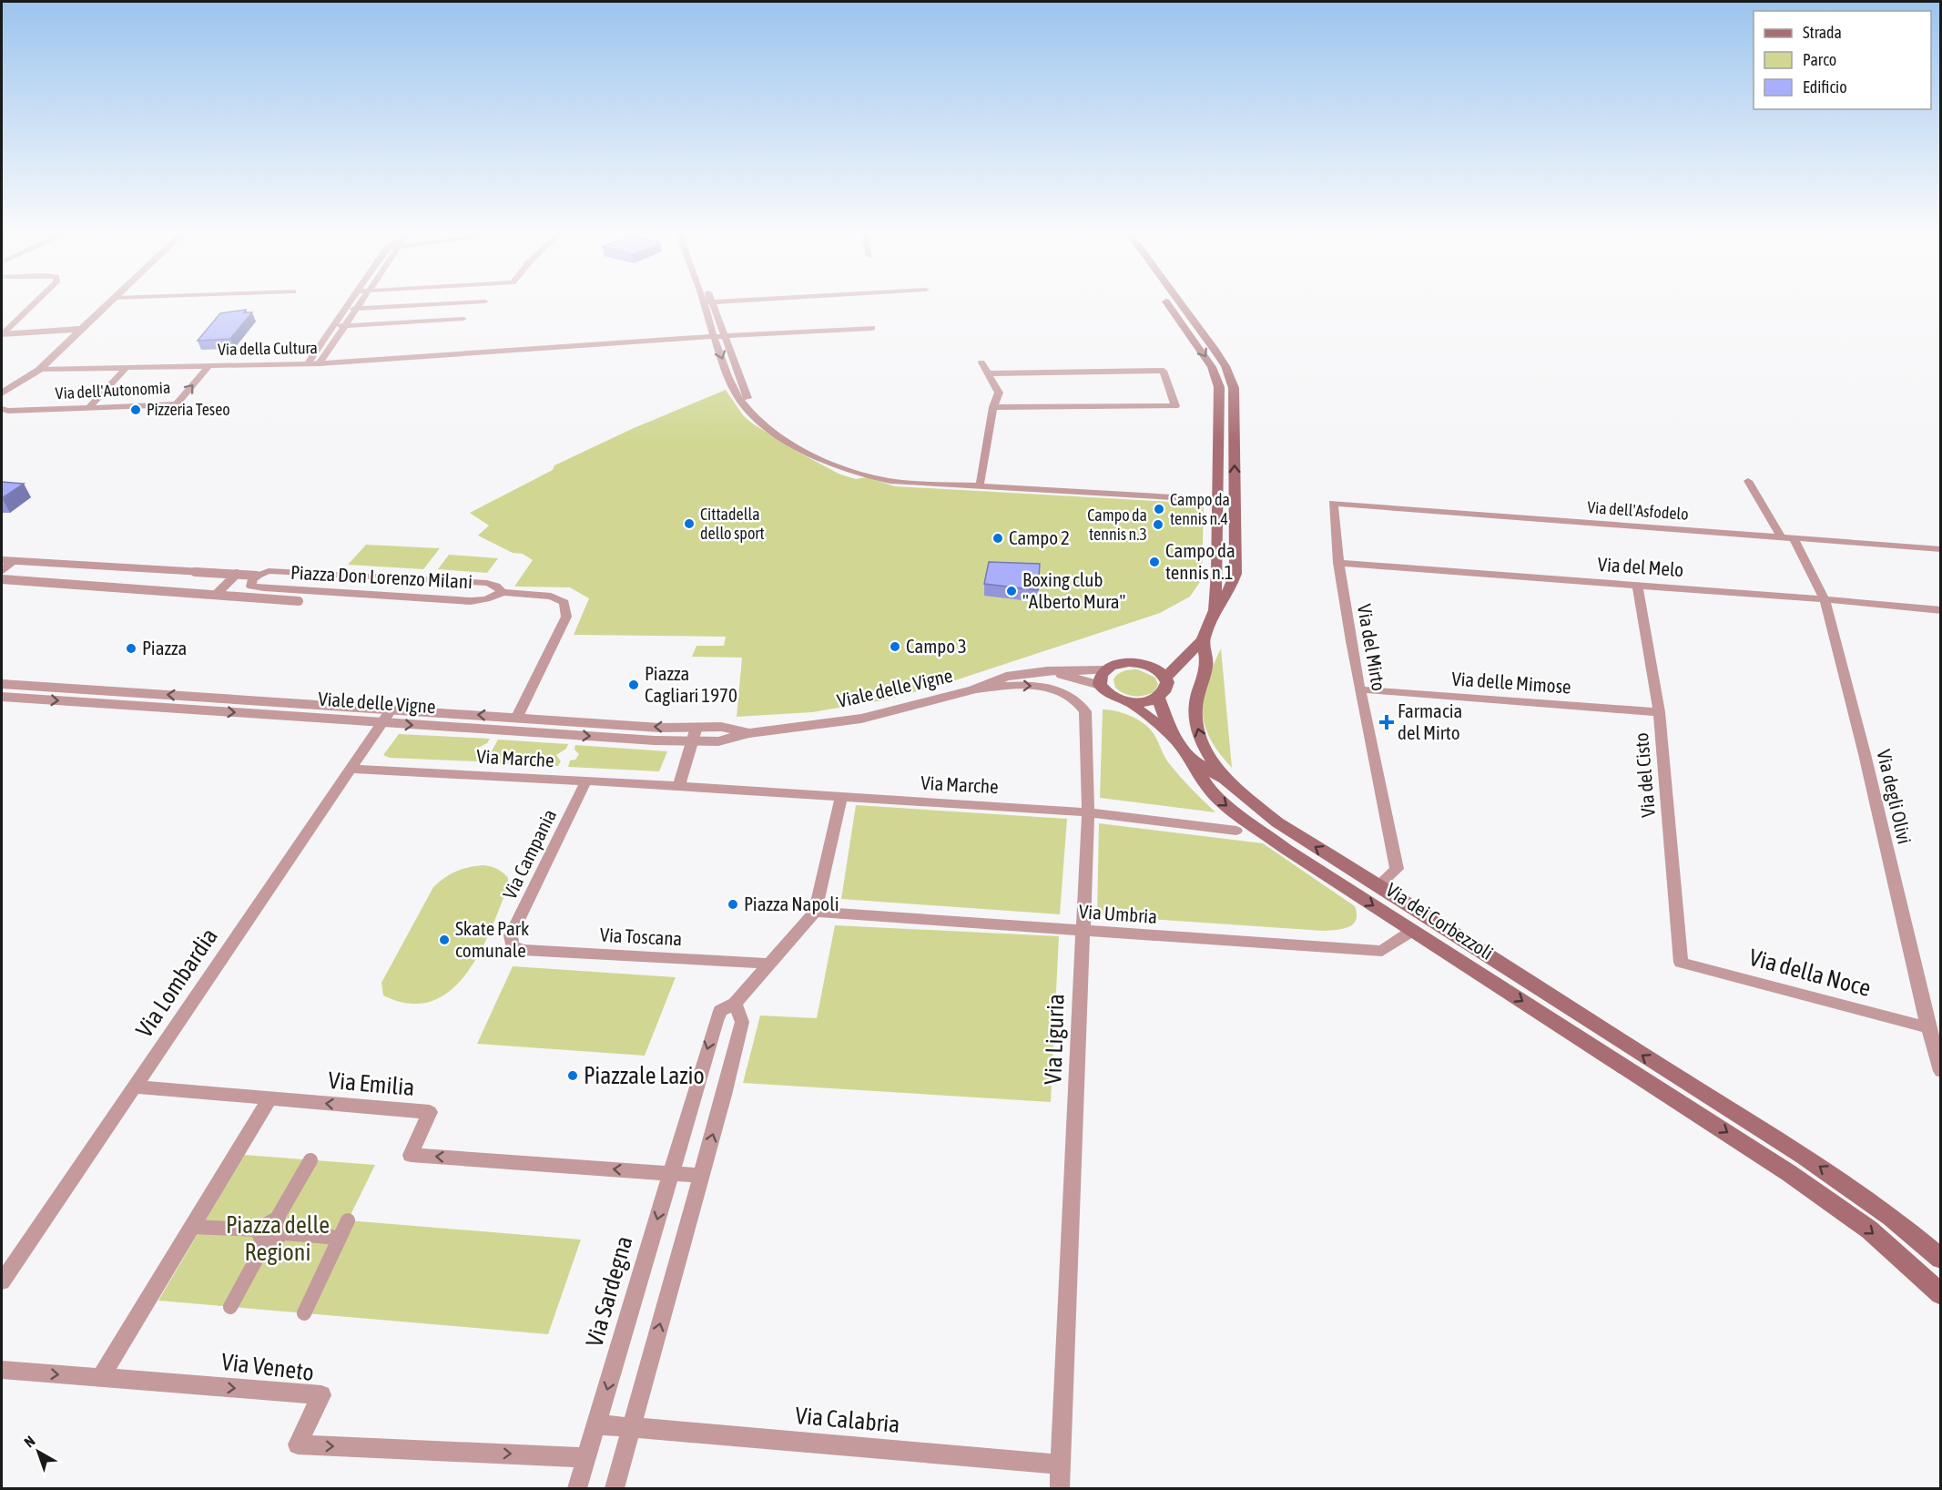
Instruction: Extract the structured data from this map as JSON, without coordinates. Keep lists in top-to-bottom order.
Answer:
{
  "streets": {
    "main road": ["Via dei Corbezzoli"],
    "street": [
      "Via della Cultura",
      "Via dell'Autonomia",
      "Via dell'Asfodelo",
      "Via del Melo",
      "Piazza Don Lorenzo Milani",
      "Via del Mirto",
      "Via delle Mimose",
      "Viale delle Vigne",
      "Via Marche",
      "Via del Cisto",
      "Via degli Olivi",
      "Via Campania",
      "Via Umbria",
      "Via Toscana",
      "Via della Noce",
      "Via Lombardia",
      "Via Liguria",
      "Via Emilia",
      "Via Sardegna",
      "Via Veneto",
      "Via Calabria"
    ]
  },
  "crossings": [
    ["Via della Cultura", "Via dell'Autonomia"],
    ["Via dell'Asfodelo", "Via del Mirto"],
    ["Via dell'Asfodelo", "Via degli Olivi"],
    ["Via del Melo", "Via del Mirto"],
    ["Via del Melo", "Via del Cisto"],
    ["Via del Melo", "Via degli Olivi"],
    ["Via del Mirto", "Via delle Mimose"],
    ["Via del Mirto", "Via dei Corbezzoli"],
    ["Via delle Mimose", "Via del Cisto"],
    ["Viale delle Vigne", "Via dei Corbezzoli"],
    ["Viale delle Vigne", "Via Lombardia"],
    ["Viale delle Vigne", "Via Liguria"],
    ["Via Marche", "Via Campania"],
    ["Via Marche", "Via Lombardia"],
    ["Via Marche", "Via Liguria"],
    ["Via del Cisto", "Via della Noce"],
    ["Via degli Olivi", "Via della Noce"],
    ["Via Campania", "Via Toscana"],
    ["Via Umbria", "Via dei Corbezzoli"],
    ["Via Umbria", "Via Liguria"],
    ["Via Lombardia", "Via Emilia"],
    ["Via Liguria", "Via Calabria"],
    ["Via Emilia", "Via Sardegna"],
    ["Via Sardegna", "Via Veneto"]
  ],
  "one_way": ["Via dell'Autonomia", "Via Emilia", "Via Veneto"],
  "parks": ["Piazza delle Regioni"],
  "places": {
    "other": [
      "Pizzeria Teseo",
      "Campo da tennis n.4",
      "Cittadella dello sport",
      "Campo da tennis n.3",
      "Campo 2",
      "Campo da tennis n.1",
      "Boxing club \"Alberto Mura\"",
      "Campo 3",
      "Piazza",
      "Piazza Cagliari 1970",
      "Piazza Napoli",
      "Skate Park comunale",
      "Piazzale Lazio"
    ],
    "health": ["Farmacia del Mirto"]
  },
  "legend": ["Strada", "Parco", "Edificio"],
  "north": "top left"
}
